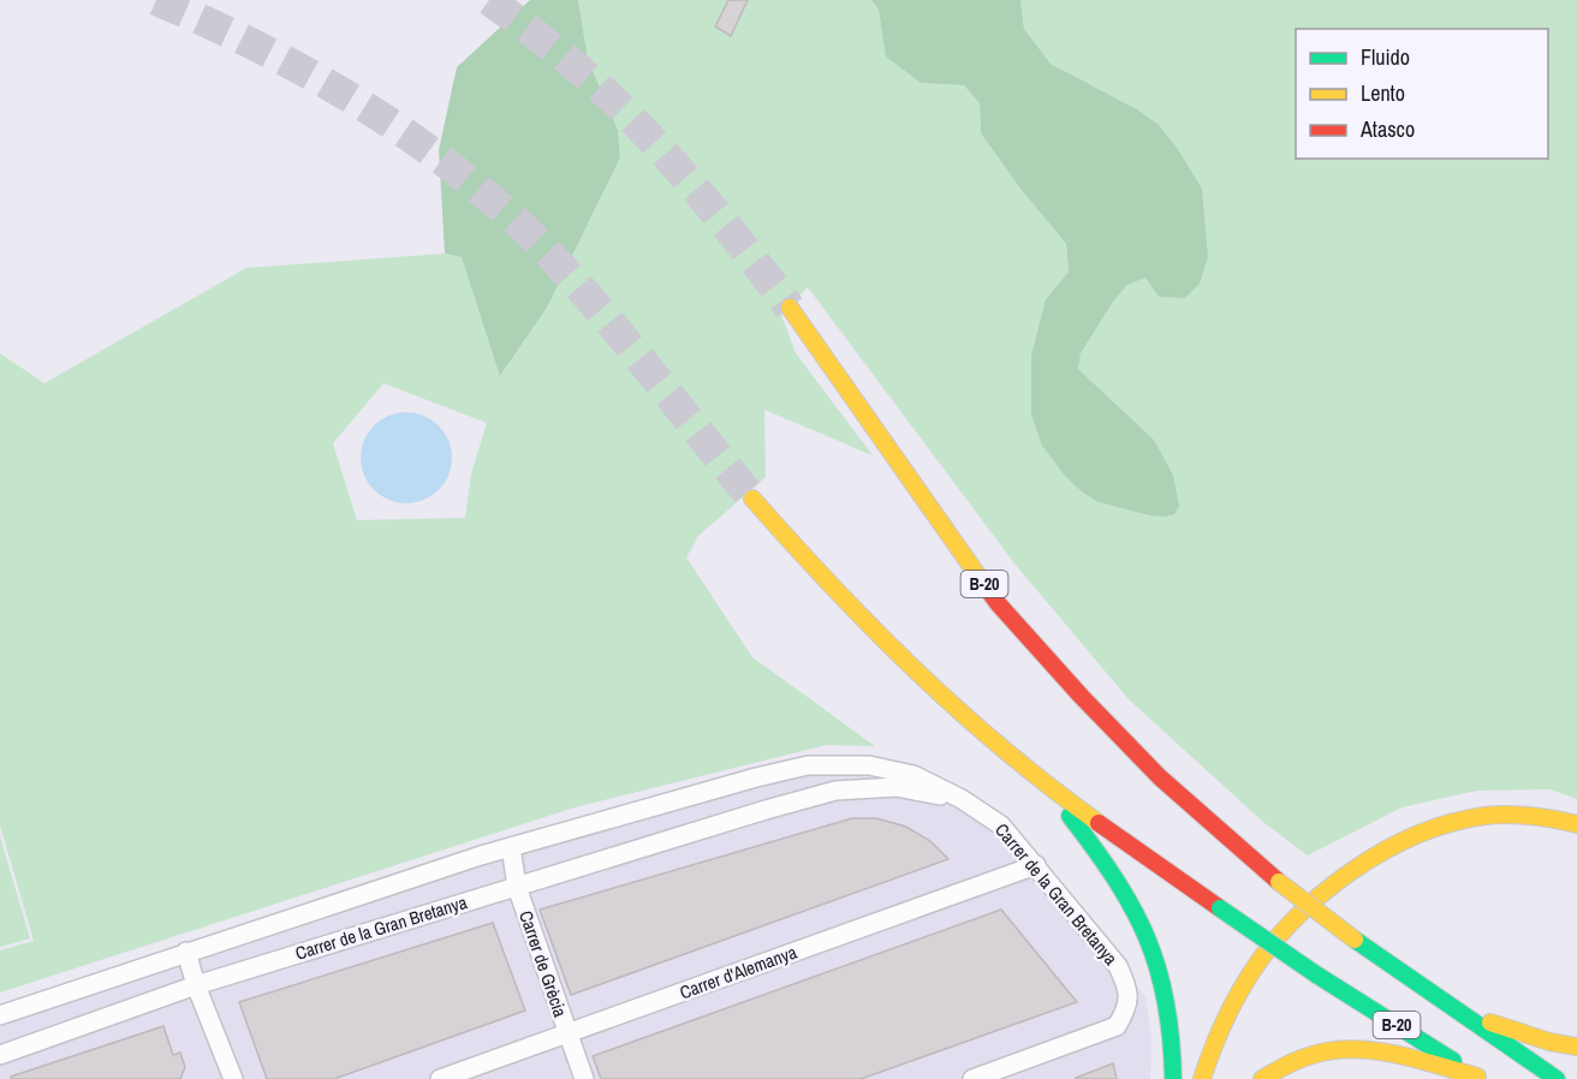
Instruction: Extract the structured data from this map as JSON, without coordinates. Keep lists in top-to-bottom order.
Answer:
{
  "streets": {
    "highway": ["B-20"],
    "street": ["Carrer de la Gran Bretanya", "Carrer de Grècia", "Carrer d'Alemanya"]
  },
  "crossings": [
    ["Carrer de la Gran Bretanya", "Carrer de Grècia"],
    ["Carrer de la Gran Bretanya", "Carrer d'Alemanya"],
    ["Carrer de Grècia", "Carrer d'Alemanya"]
  ],
  "legend": ["Fluido", "Lento", "Atasco"]
}
